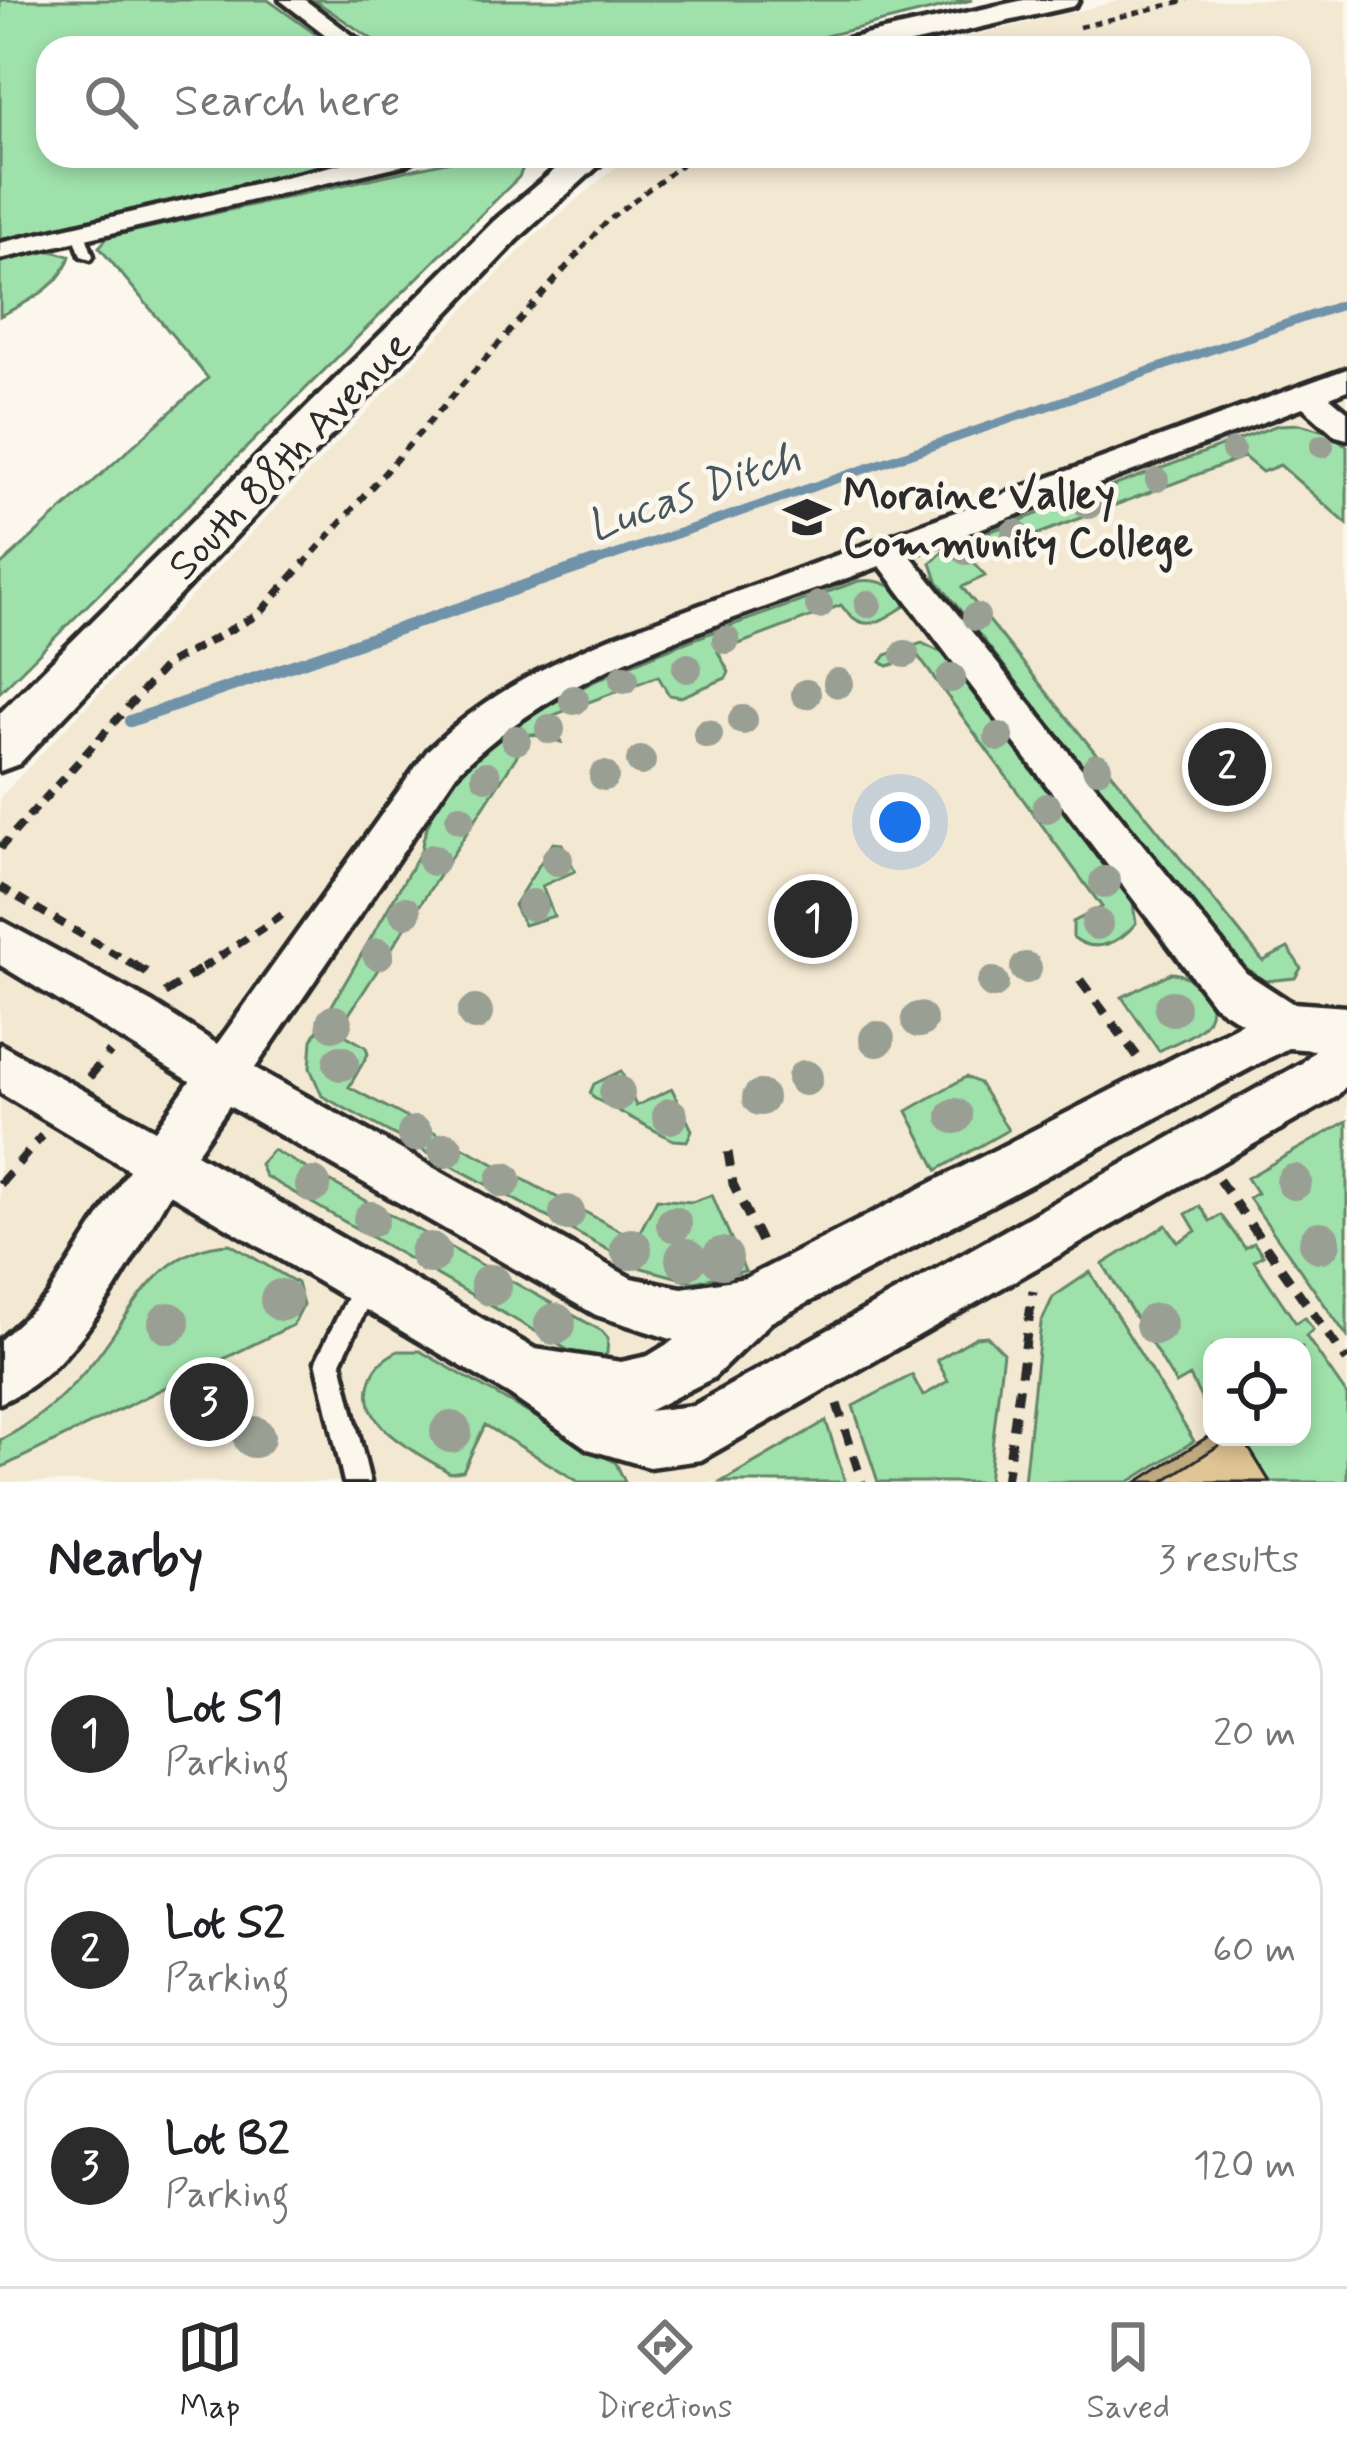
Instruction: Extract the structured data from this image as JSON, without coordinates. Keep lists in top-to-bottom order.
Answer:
{
  "streets": {
    "street": ["South 88th Avenue"]
  },
  "water": ["Lucas Ditch"],
  "places": {
    "school or university": ["Moraine Valley Community College"]
  },
  "page": {
    "search": "Search here",
    "pins": ["2", "1", "3"],
    "heading": ["Nearby", "3 results"],
    "list": [
      {
        "mark": "1",
        "name": "Lot S1",
        "note": "Parking",
        "value": "20 m"
      },
      {
        "mark": "2",
        "name": "Lot S2",
        "note": "Parking",
        "value": "60 m"
      },
      {
        "mark": "3",
        "name": "Lot B2",
        "note": "Parking",
        "value": "120 m"
      }
    ],
    "nav": ["Map", "Directions", "Saved"]
  }
}
